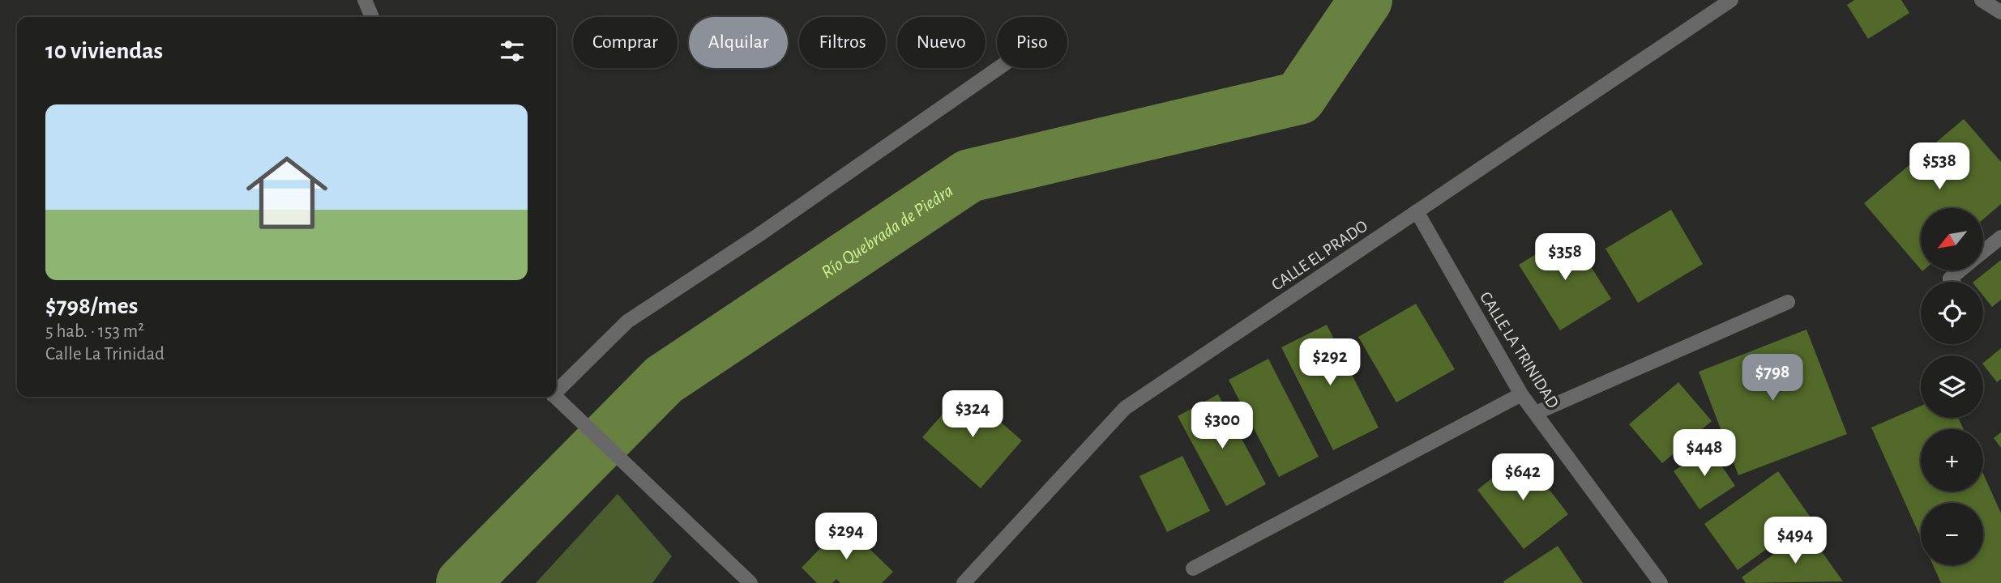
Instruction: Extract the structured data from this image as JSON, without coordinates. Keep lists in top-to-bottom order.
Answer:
{
  "streets": {
    "street": ["CALLE EL PRADO", "CALLE LA TRINIDAD"]
  },
  "crossings": [
    ["CALLE EL PRADO", "CALLE LA TRINIDAD"]
  ],
  "water": ["Río Quebrada de Piedra"],
  "north": "bottom left",
  "page": {
    "chip": [
      "Comprar",
      "Alquilar",
      "Filtros",
      "Nuevo",
      "Piso"
    ],
    "heading": "10 viviendas",
    "list": [
      {
        "name": "$798/mes",
        "note": "5 hab. · 153 m² · Calle La Trinidad"
      }
    ],
    "price": [
      "$538",
      "$358",
      "$292",
      "$798",
      "$324",
      "$300",
      "$448",
      "$642",
      "$294",
      "$494"
    ],
    "map_buttons": ["+", "−"]
  }
}
